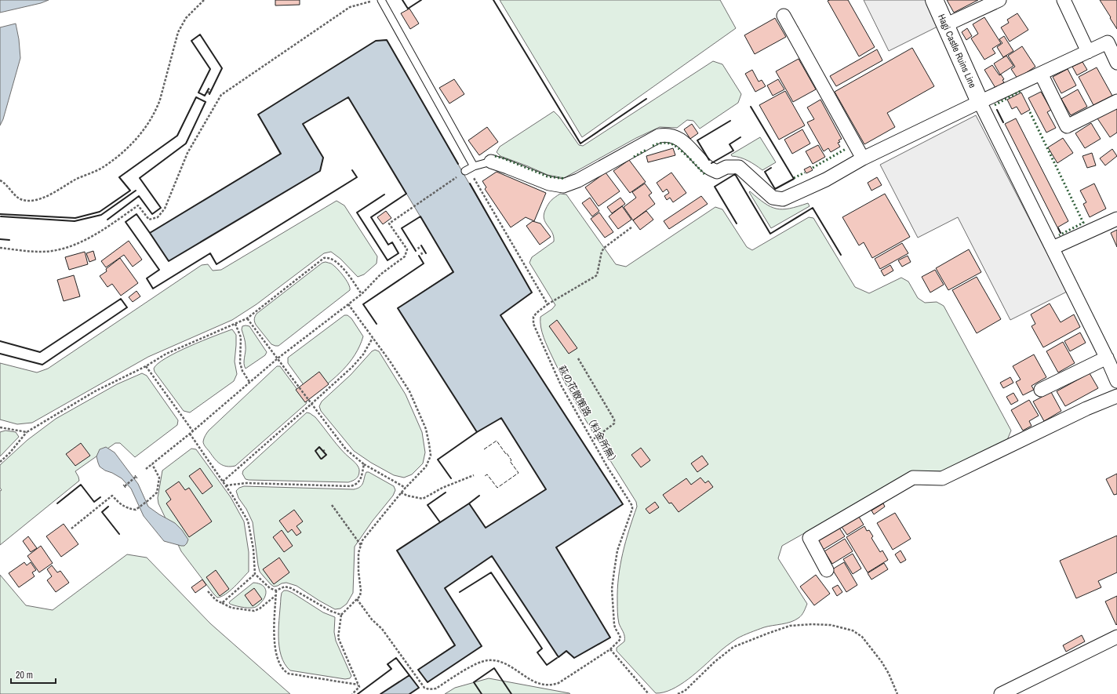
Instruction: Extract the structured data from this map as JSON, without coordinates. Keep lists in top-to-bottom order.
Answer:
{
  "streets": {
    "main road": ["Hagi Castle Ruins Line"],
    "path": ["萩の花散策路（料金所無）"]
  },
  "scale_bar": "20 m"
}
